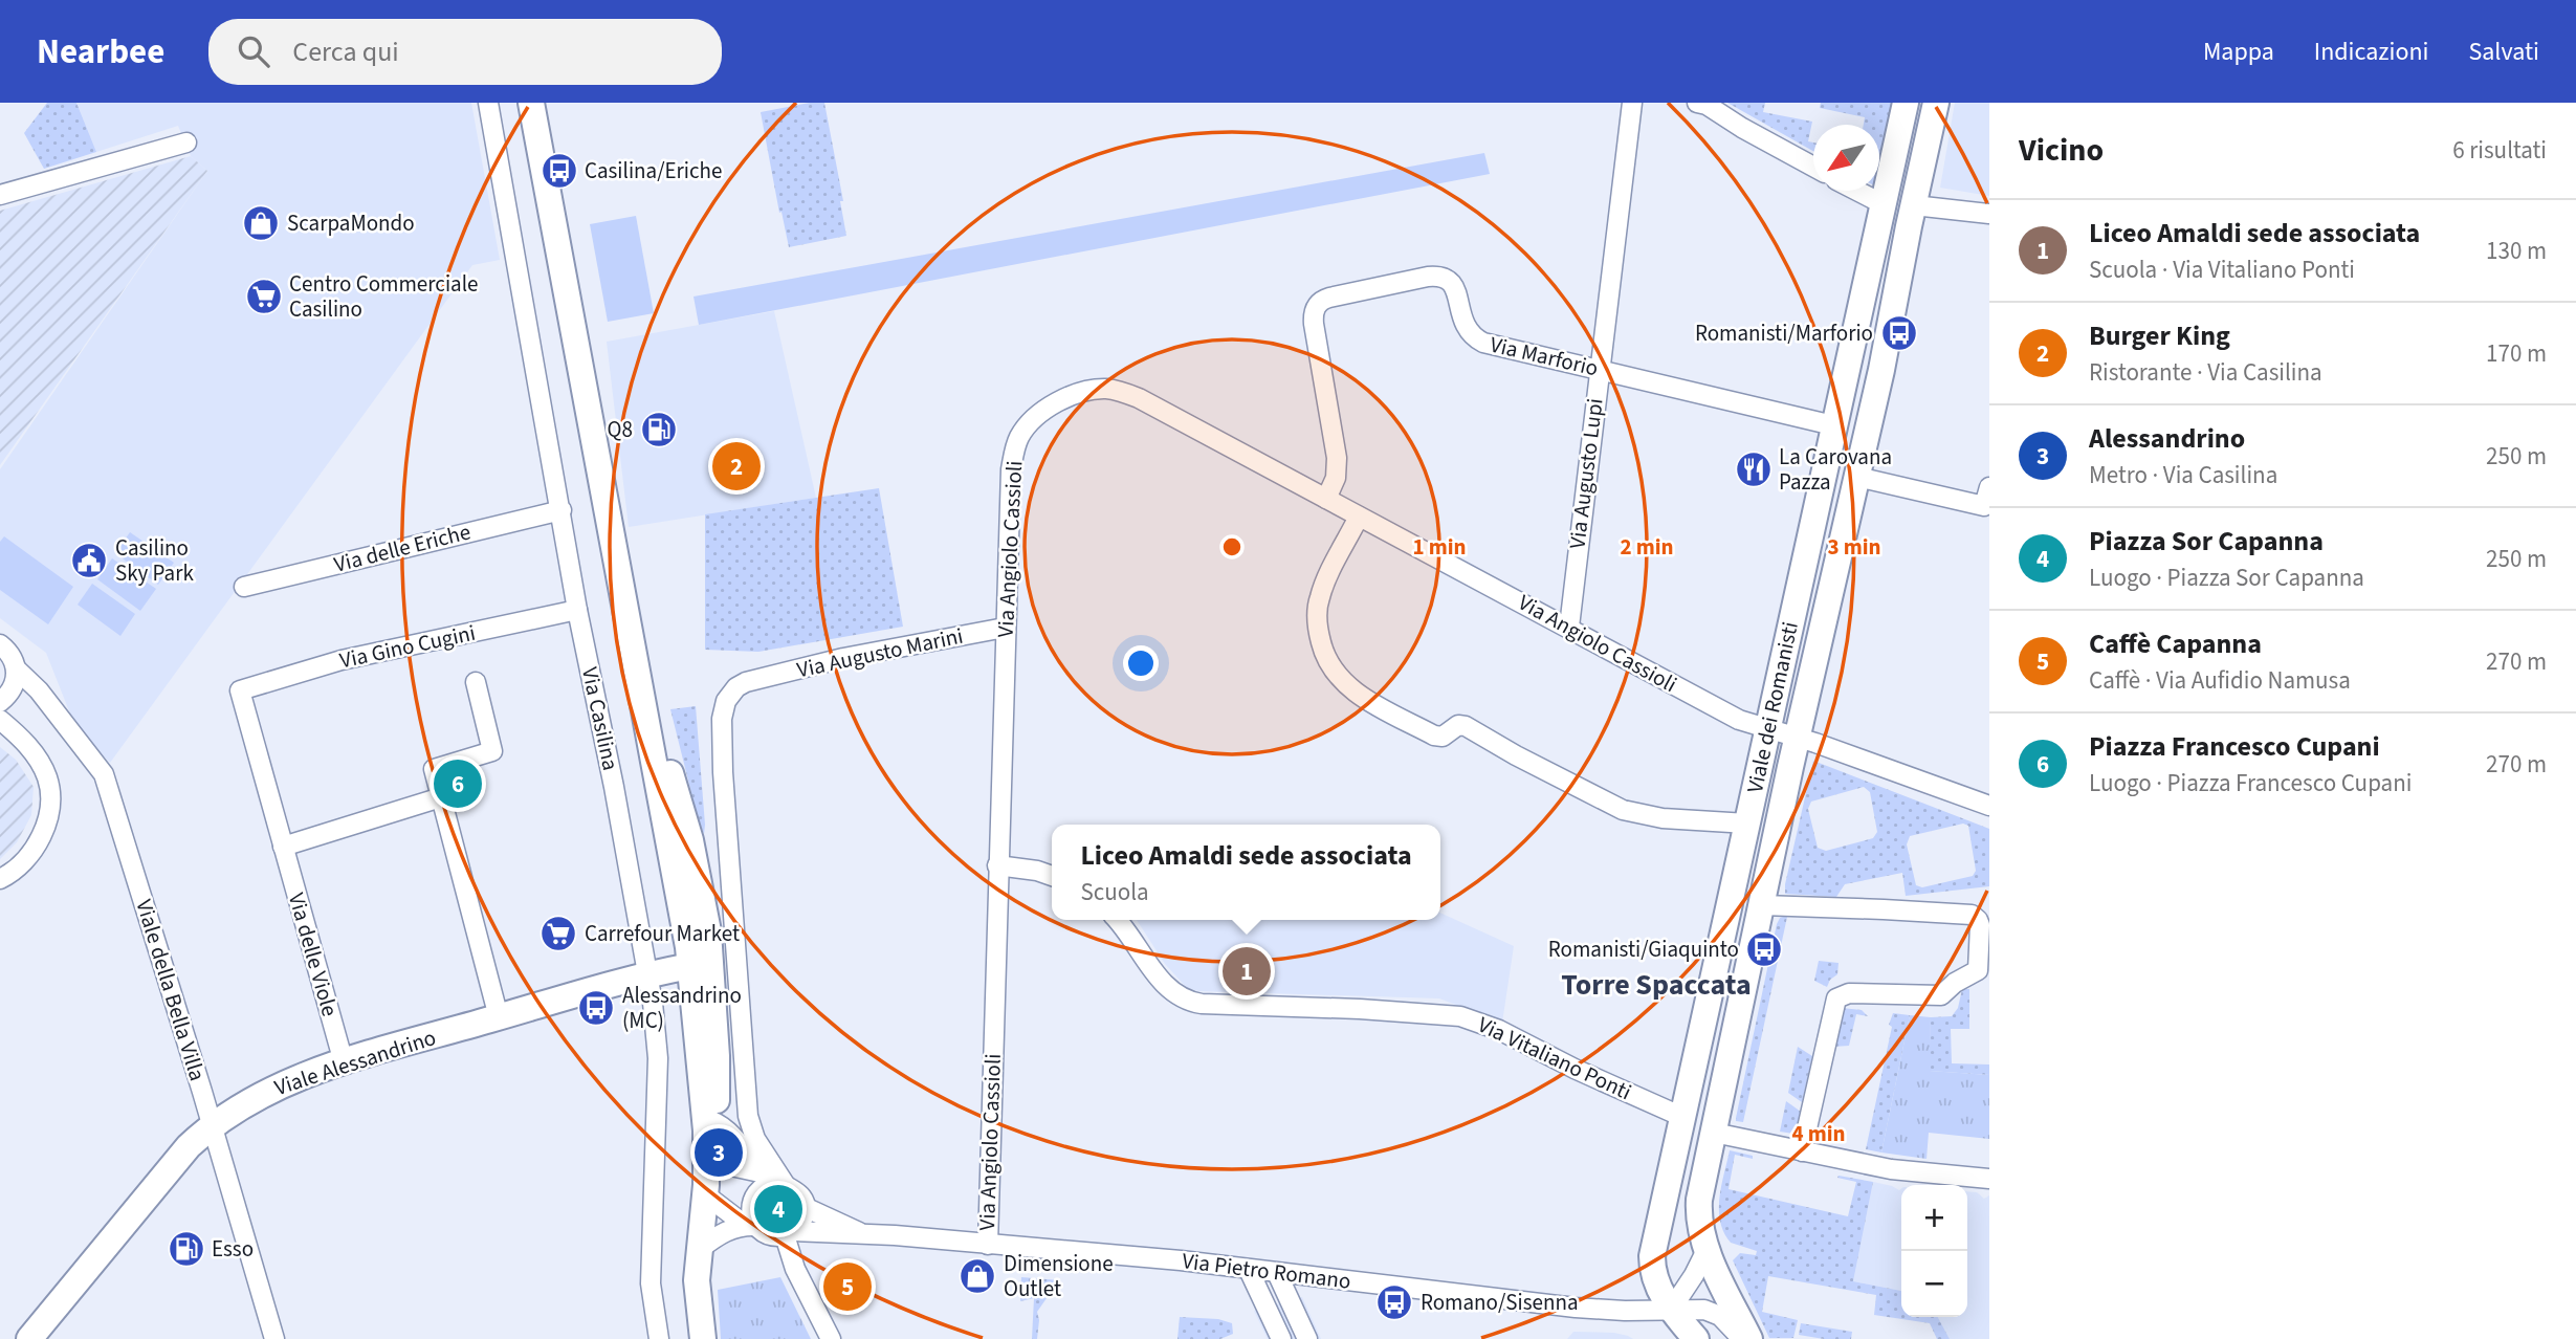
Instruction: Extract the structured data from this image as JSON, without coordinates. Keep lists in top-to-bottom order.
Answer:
{
  "streets": {
    "street": [
      "Via Marforio",
      "Via Augusto Lupi",
      "Via delle Eriche",
      "Via Angiolo Cassioli",
      "Via Gino Cugini",
      "Via Augusto Marini",
      "Viale dei Romanisti",
      "Via Casilina",
      "Via delle Viole",
      "Viale della Bella Villa",
      "Via Vitaliano Ponti",
      "Viale Alessandrino",
      "Via Pietro Romano"
    ]
  },
  "crossings": [
    ["Via Marforio", "Via Augusto Lupi"],
    ["Via Marforio", "Via Angiolo Cassioli"],
    ["Via Marforio", "Viale dei Romanisti"],
    ["Via Augusto Lupi", "Via Angiolo Cassioli"],
    ["Via delle Eriche", "Via Casilina"],
    ["Via Angiolo Cassioli", "Via Augusto Marini"],
    ["Via Angiolo Cassioli", "Viale dei Romanisti"],
    ["Via Angiolo Cassioli", "Via Pietro Romano"],
    ["Via Gino Cugini", "Via Casilina"],
    ["Via Gino Cugini", "Via delle Viole"],
    ["Via Augusto Marini", "Via Pietro Romano"],
    ["Viale dei Romanisti", "Via Vitaliano Ponti"],
    ["Viale dei Romanisti", "Via Pietro Romano"],
    ["Via Casilina", "Viale Alessandrino"],
    ["Via delle Viole", "Viale Alessandrino"],
    ["Viale della Bella Villa", "Viale Alessandrino"]
  ],
  "districts": ["Torre Spaccata"],
  "places": {
    "bus stop": [
      "Casilina/Eriche",
      "Romanisti/Marforio",
      "Romanisti/Giaquinto",
      "Alessandrino (MC)",
      "Romano/Sisenna"
    ],
    "shop": ["ScarpaMondo", "Dimensione Outlet"],
    "supermarket": ["Centro Commerciale Casilino", "Carrefour Market"],
    "fuel station": ["Q8", "Esso"],
    "restaurant": ["La Carovana Pazza"],
    "public building": ["Casilino Sky Park"]
  },
  "north": "bottom left",
  "page": {
    "header": "Nearbee",
    "search": "Cerca qui",
    "nav": ["Mappa", "Indicazioni", "Salvati"],
    "heading": ["Vicino", "6 risultati"],
    "list": [
      {
        "mark": "1",
        "name": "Liceo Amaldi sede associata",
        "note": "Scuola · Via Vitaliano Ponti",
        "value": "130 m"
      },
      {
        "mark": "2",
        "name": "Burger King",
        "note": "Ristorante · Via Casilina",
        "value": "170 m"
      },
      {
        "mark": "3",
        "name": "Alessandrino",
        "note": "Metro · Via Casilina",
        "value": "250 m"
      },
      {
        "mark": "4",
        "name": "Piazza Sor Capanna",
        "note": "Luogo · Piazza Sor Capanna",
        "value": "250 m"
      },
      {
        "mark": "5",
        "name": "Caffè Capanna",
        "note": "Caffè · Via Aufidio Namusa",
        "value": "270 m"
      },
      {
        "mark": "6",
        "name": "Piazza Francesco Cupani",
        "note": "Luogo · Piazza Francesco Cupani",
        "value": "270 m"
      }
    ],
    "pins": [
      "2",
      "6",
      "1",
      "3",
      "4",
      "5"
    ],
    "popup": ["Liceo Amaldi sede associata", "Scuola"],
    "map_buttons": ["+", "−"]
  },
  "rings": [
    "1 min",
    "2 min",
    "3 min",
    "4 min"
  ]
}
